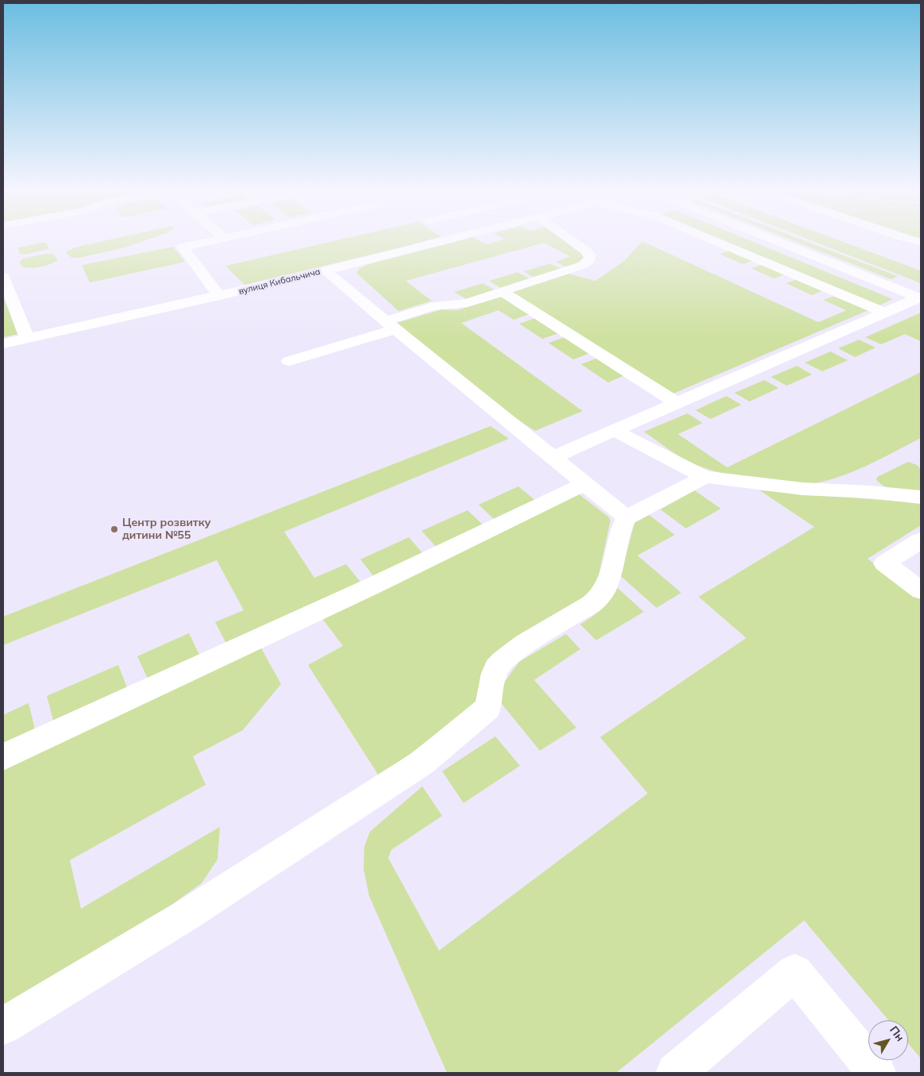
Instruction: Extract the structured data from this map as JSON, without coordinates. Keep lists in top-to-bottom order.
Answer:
{
  "streets": {
    "street": ["вулиця Кибальчича"]
  },
  "places": ["Центр розвитку дитини №55"],
  "north": "top right"
}
